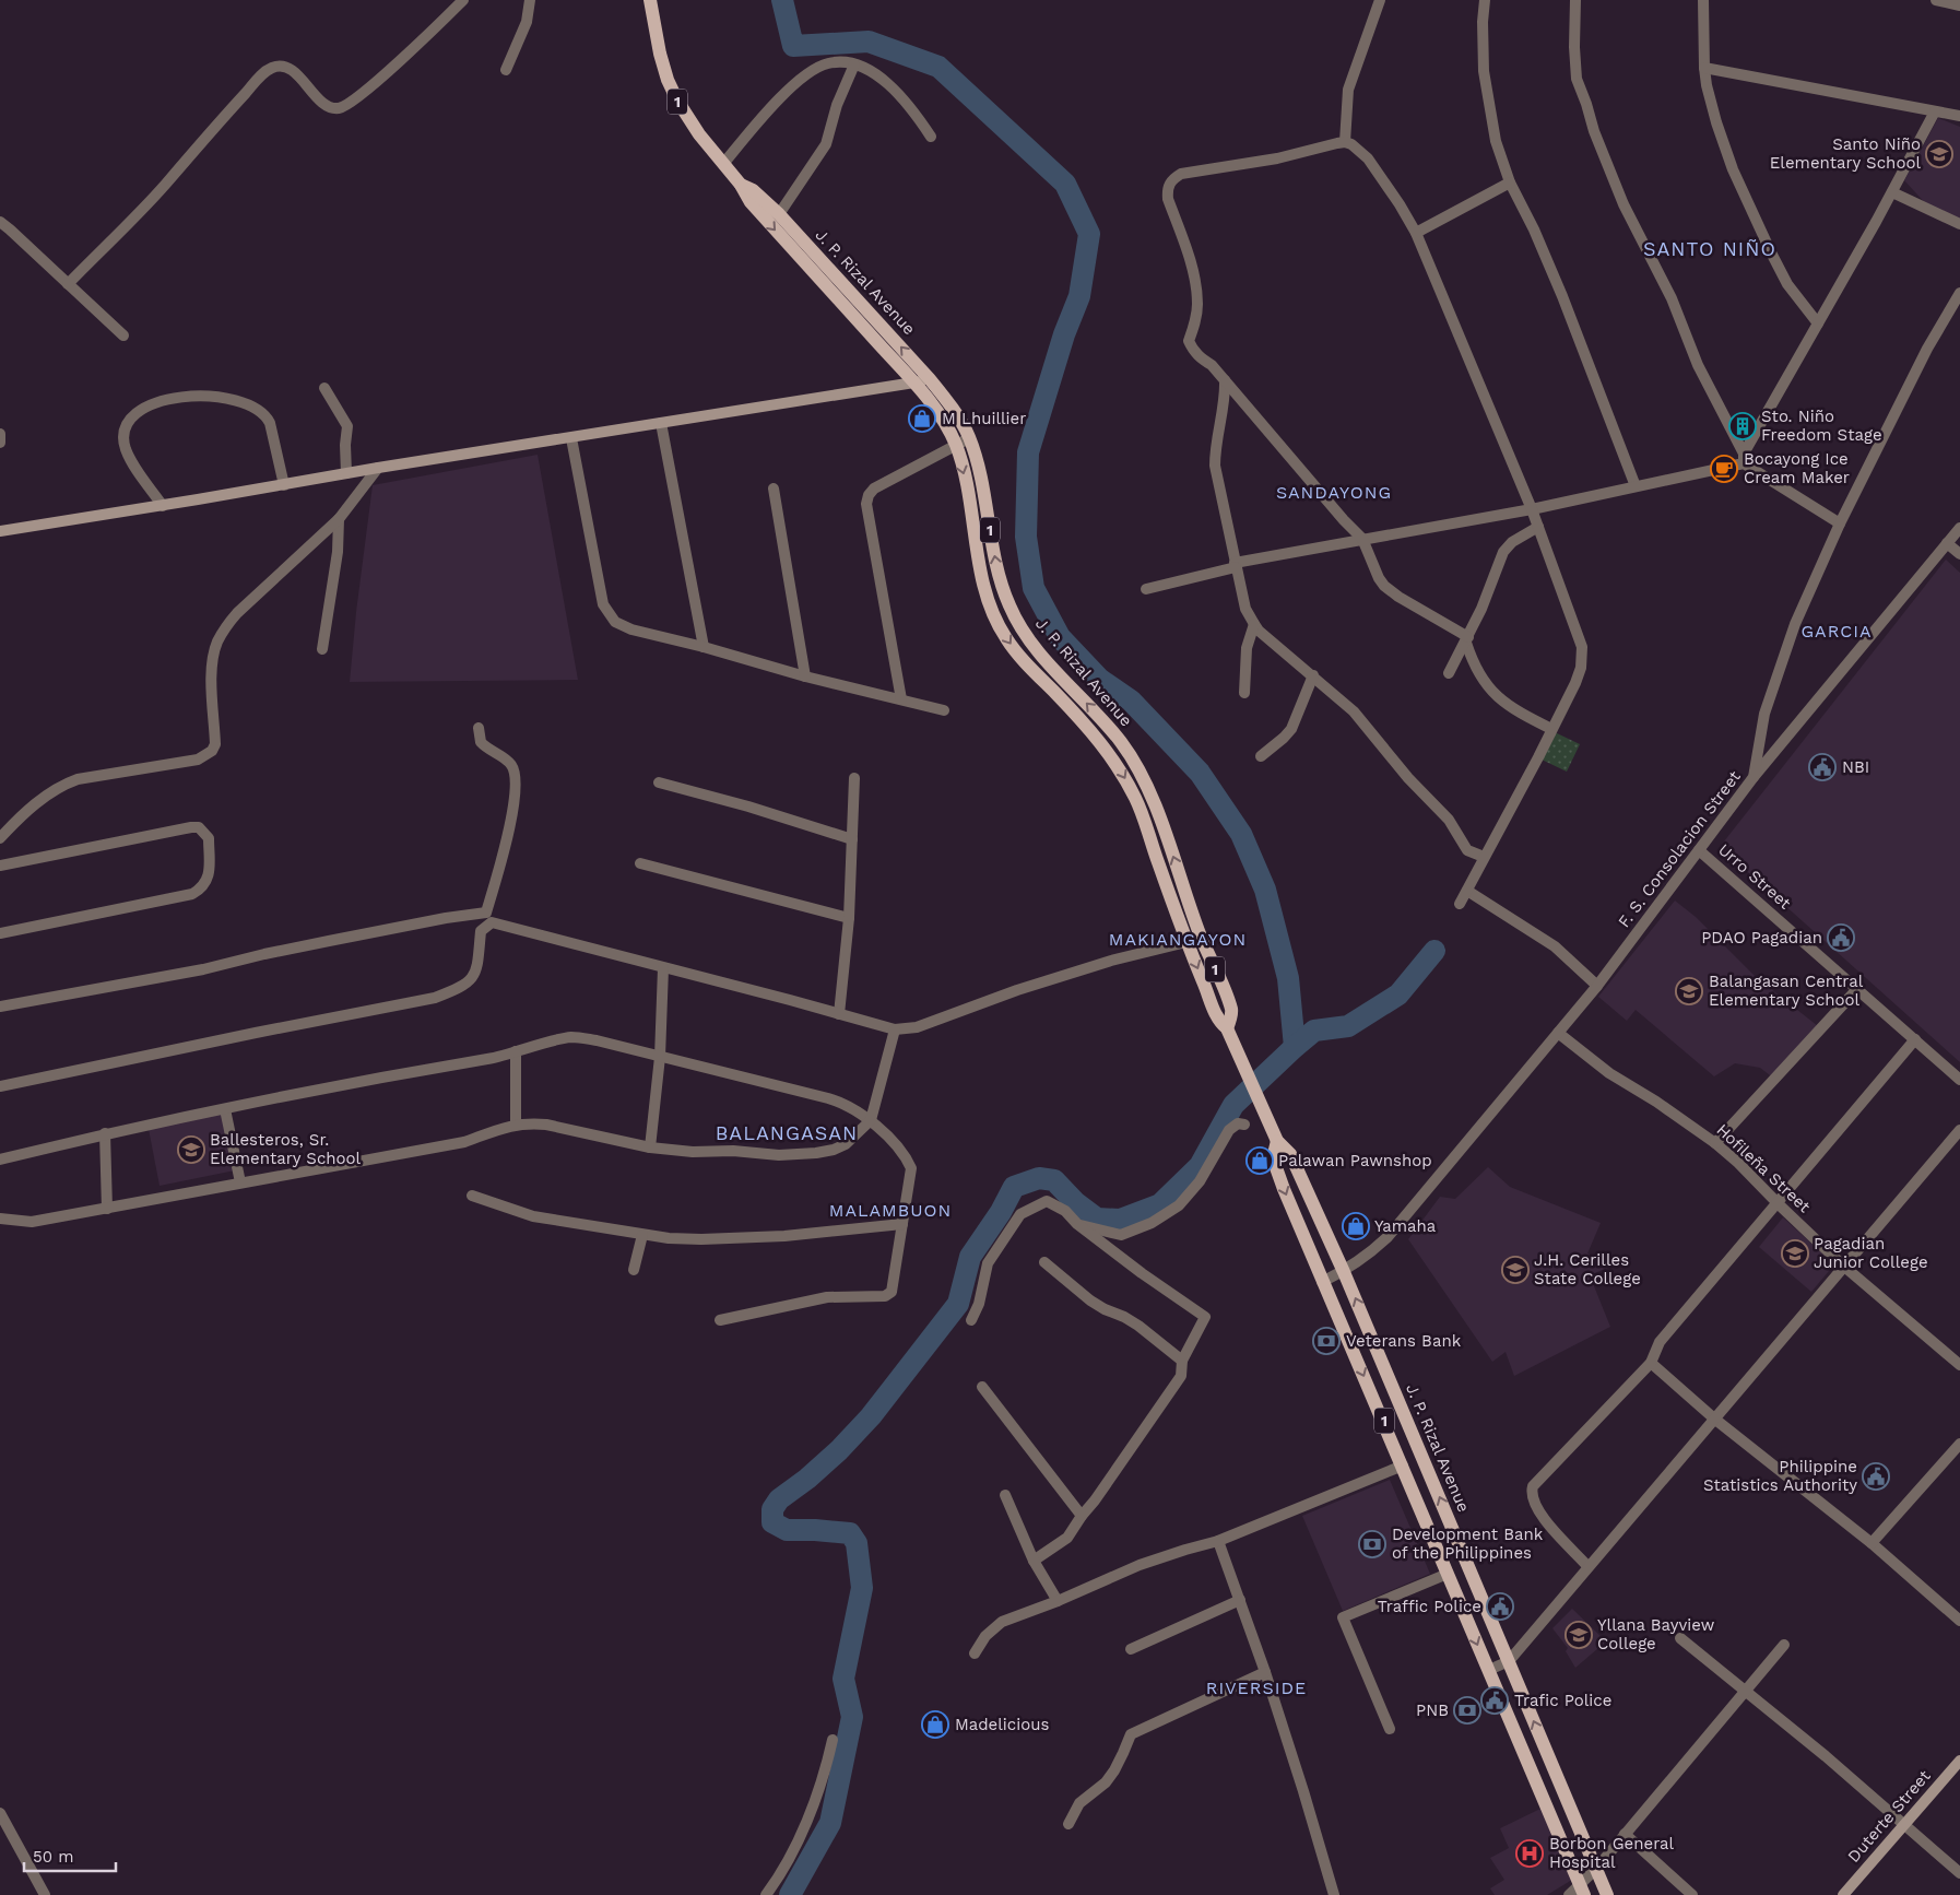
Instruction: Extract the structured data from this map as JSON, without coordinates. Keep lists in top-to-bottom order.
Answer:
{
  "streets": {
    "main road": ["1", "J. P. Rizal Avenue", "Duterte Street"],
    "street": ["F. S. Consolacion Street", "Urro Street", "Hofileña Street"]
  },
  "crossings": [
    ["J. P. Rizal Avenue", "F. S. Consolacion Street"],
    ["F. S. Consolacion Street", "Urro Street"],
    ["F. S. Consolacion Street", "Hofileña Street"]
  ],
  "districts": [
    "SANTO NIÑO",
    "SANDAYONG",
    "GARCIA",
    "MAKIANGAYON",
    "BALANGASAN",
    "MALAMBUON",
    "RIVERSIDE"
  ],
  "places": {
    "school or university": [
      "Santo Niño Elementary School",
      "Balangasan Central Elementary School",
      "Ballesteros, Sr. Elementary School",
      "Pagadian Junior College",
      "J.H. Cerilles State College",
      "Yllana Bayview College"
    ],
    "shop": [
      "M Lhuillier",
      "Palawan Pawnshop",
      "Yamaha",
      "Madelicious"
    ],
    "building": ["Sto. Niño Freedom Stage"],
    "cafe": ["Bocayong Ice Cream Maker"],
    "public building": [
      "NBI",
      "PDAO Pagadian",
      "Philippine Statistics Authority",
      "Traffic Police",
      "Trafic Police"
    ],
    "bank": ["Veterans Bank", "Development Bank of the Philippines", "PNB"],
    "hospital": ["Borbon General Hospital"]
  },
  "scale_bar": "50 m"
}
